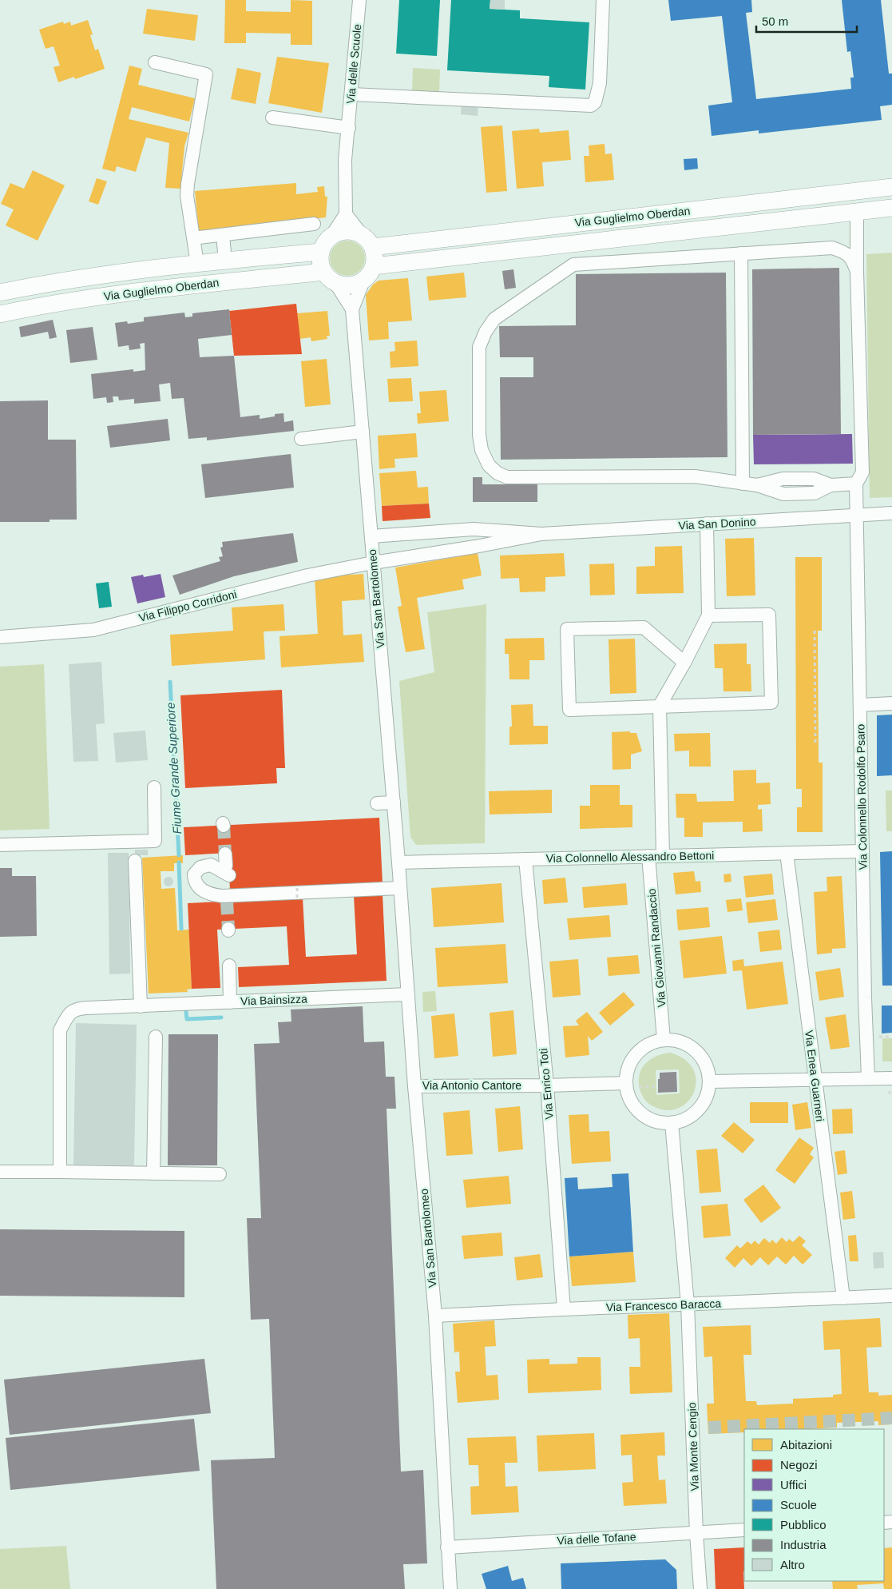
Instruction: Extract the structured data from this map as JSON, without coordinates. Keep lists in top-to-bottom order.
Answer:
{
  "streets": {
    "main road": ["Via Guglielmo Oberdan"],
    "street": [
      "Via delle Scuole",
      "Via San Donino",
      "Via San Bartolomeo",
      "Via Filippo Corridoni",
      "Via Colonnello Rodolfo Psaro",
      "Via Colonnello Alessandro Bettoni",
      "Via Giovanni Randaccio",
      "Via Bainsizza",
      "Via Enea Guarneri",
      "Via Enrico Toti",
      "Via Antonio Cantore",
      "Via Francesco Baracca",
      "Via Monte Cengio",
      "Via delle Tofane"
    ]
  },
  "crossings": [
    ["Via Guglielmo Oberdan", "Via San Bartolomeo"],
    ["Via San Donino", "Via San Bartolomeo"],
    ["Via San Donino", "Via Filippo Corridoni"],
    ["Via San Donino", "Via Colonnello Rodolfo Psaro"],
    ["Via San Bartolomeo", "Via Filippo Corridoni"],
    ["Via San Bartolomeo", "Via Colonnello Alessandro Bettoni"],
    ["Via San Bartolomeo", "Via Bainsizza"],
    ["Via San Bartolomeo", "Via Antonio Cantore"],
    ["Via San Bartolomeo", "Via Francesco Baracca"],
    ["Via San Bartolomeo", "Via delle Tofane"],
    ["Via Colonnello Rodolfo Psaro", "Via Colonnello Alessandro Bettoni"],
    ["Via Colonnello Alessandro Bettoni", "Via Giovanni Randaccio"],
    ["Via Colonnello Alessandro Bettoni", "Via Enea Guarneri"],
    ["Via Colonnello Alessandro Bettoni", "Via Enrico Toti"],
    ["Via Giovanni Randaccio", "Via Antonio Cantore"],
    ["Via Enea Guarneri", "Via Francesco Baracca"],
    ["Via Enrico Toti", "Via Antonio Cantore"],
    ["Via Enrico Toti", "Via Francesco Baracca"],
    ["Via Francesco Baracca", "Via Monte Cengio"],
    ["Via Monte Cengio", "Via delle Tofane"]
  ],
  "water": ["Fiume Grande Superiore"],
  "legend": [
    "Abitazioni",
    "Negozi",
    "Uffici",
    "Scuole",
    "Pubblico",
    "Industria",
    "Altro"
  ],
  "scale_bar": "50 m"
}
